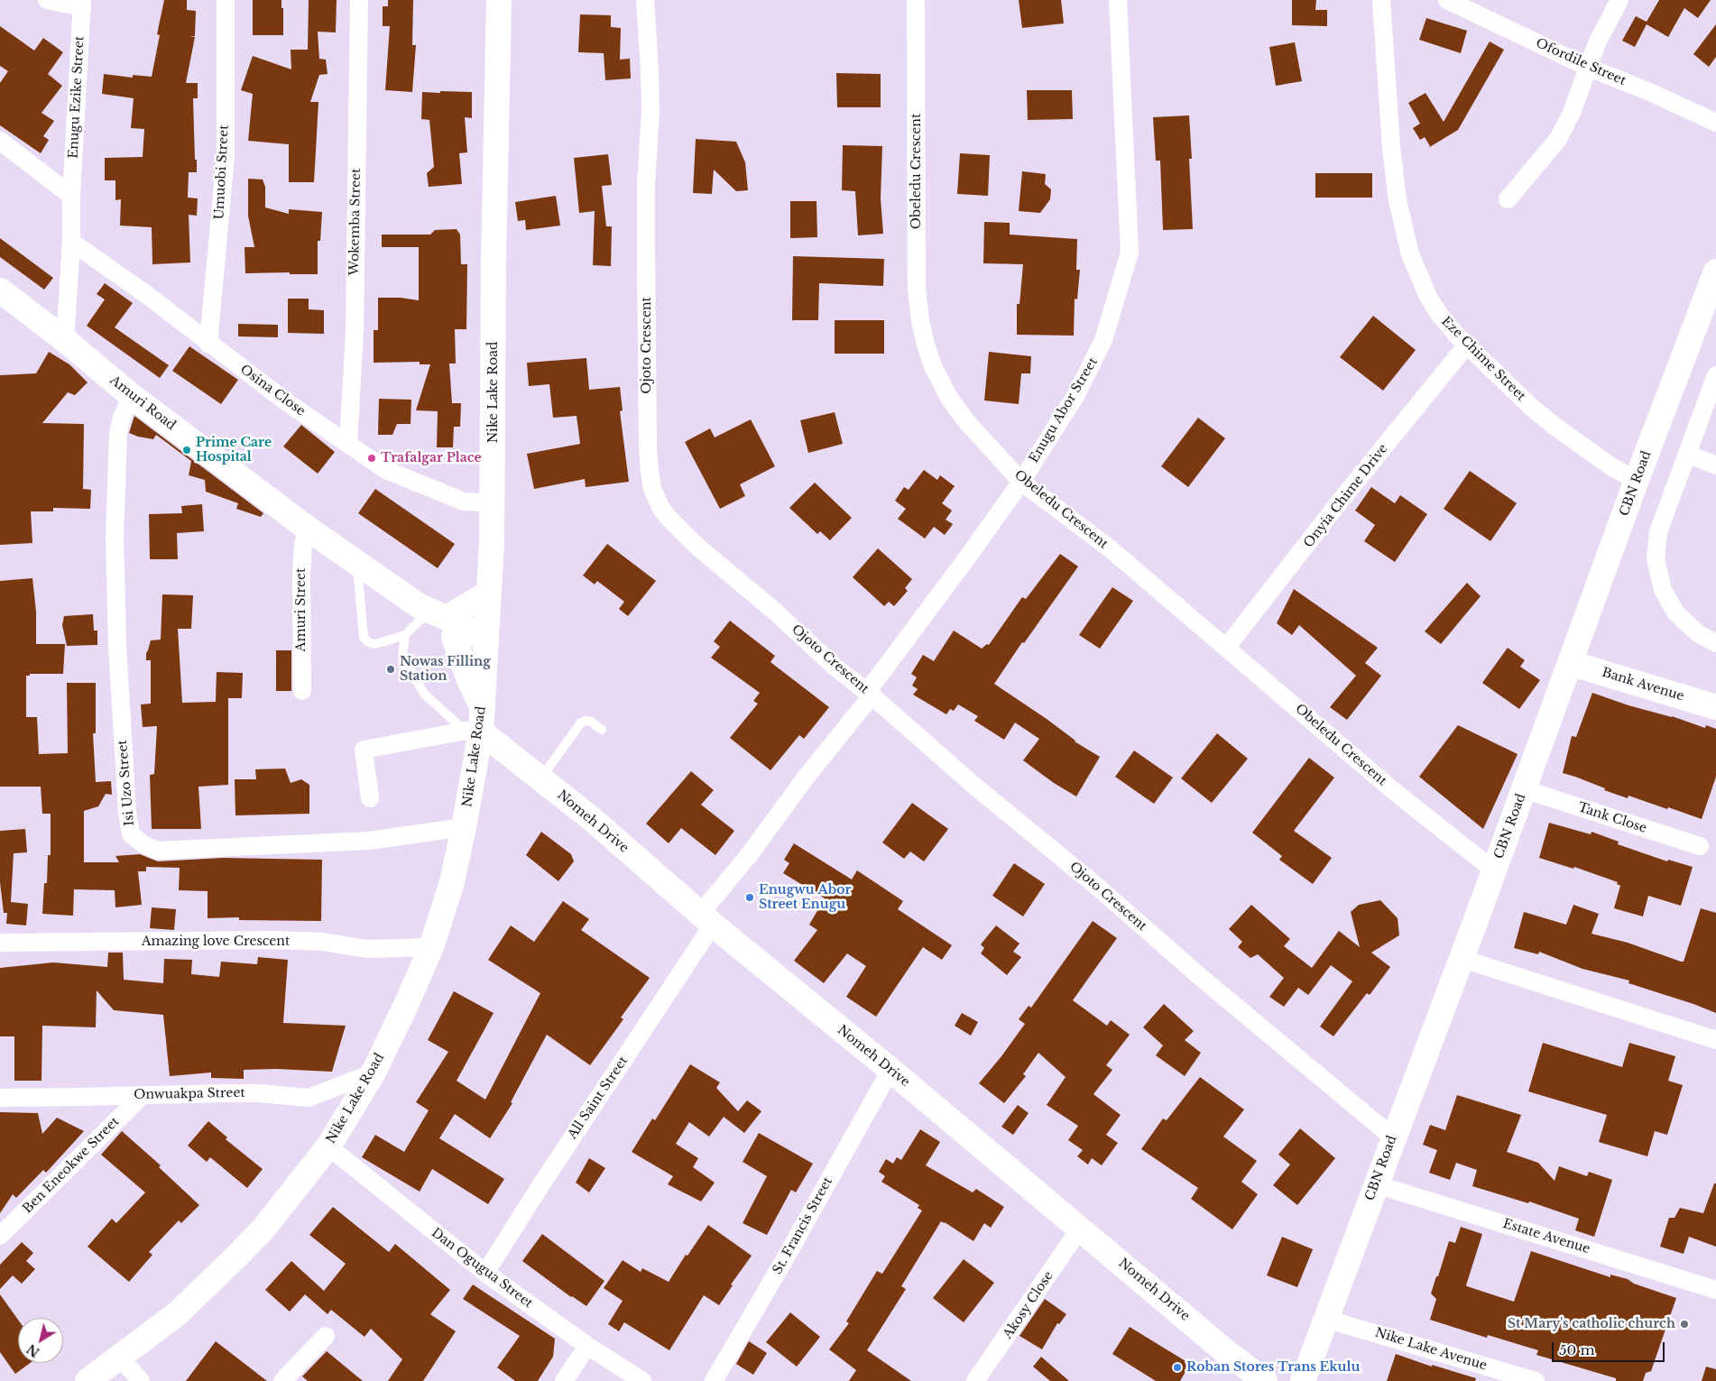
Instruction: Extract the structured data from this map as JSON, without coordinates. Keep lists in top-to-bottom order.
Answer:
{
  "streets": {
    "main road": [
      "Nike Lake Road",
      "Amuri Road",
      "CBN Road",
      "Bank Avenue",
      "Nomeh Drive"
    ],
    "street": [
      "Ofordile Street",
      "Enugu Ezike Street",
      "Obeledu Crescent",
      "Umuobi Street",
      "Wokemba Street",
      "Ojoto Crescent",
      "Eze Chime Street",
      "Osina Close",
      "Enugu Abor Street",
      "Onyia Chime Drive",
      "Amuri Street",
      "Isi Uzo Street",
      "Tank Close",
      "Amazing love Crescent",
      "Onwuakpa Street",
      "All Saint Street",
      "Ben Eneokwe Street",
      "St. Francis Street",
      "Estate Avenue",
      "Dan Ogugua Street",
      "Akosy Close",
      "Nike Lake Avenue"
    ]
  },
  "crossings": [
    ["Enugu Ezike Street", "Osina Close"],
    ["Enugu Ezike Street", "Amuri Road"],
    ["Obeledu Crescent", "Enugu Abor Street"],
    ["Obeledu Crescent", "CBN Road"],
    ["Obeledu Crescent", "Onyia Chime Drive"],
    ["Umuobi Street", "Osina Close"],
    ["Wokemba Street", "Osina Close"],
    ["Ojoto Crescent", "Enugu Abor Street"],
    ["Ojoto Crescent", "CBN Road"],
    ["Ojoto Crescent", "All Saint Street"],
    ["Eze Chime Street", "CBN Road"],
    ["Eze Chime Street", "Onyia Chime Drive"],
    ["Osina Close", "Nike Lake Road"],
    ["Nike Lake Road", "Amuri Road"],
    ["Nike Lake Road", "Isi Uzo Street"],
    ["Nike Lake Road", "Nomeh Drive"],
    ["Nike Lake Road", "Amazing love Crescent"],
    ["Nike Lake Road", "Onwuakpa Street"],
    ["Nike Lake Road", "Dan Ogugua Street"],
    ["Amuri Road", "Amuri Street"],
    ["Amuri Road", "Isi Uzo Street"],
    ["Enugu Abor Street", "All Saint Street"],
    ["CBN Road", "Bank Avenue"],
    ["CBN Road", "Tank Close"],
    ["CBN Road", "Estate Avenue"],
    ["CBN Road", "Nike Lake Avenue"],
    ["Nomeh Drive", "All Saint Street"],
    ["Nomeh Drive", "St. Francis Street"],
    ["Nomeh Drive", "Akosy Close"],
    ["Onwuakpa Street", "Ben Eneokwe Street"],
    ["All Saint Street", "Dan Ogugua Street"]
  ],
  "places": [
    "Prime Care Hospital",
    "Trafalgar Place",
    "Nowas Filling Station",
    "Enugwu Abor Street Enugu",
    "St Mary's catholic church",
    "Roban Stores Trans Ekulu"
  ],
  "scale_bar": "50 m",
  "north": "bottom left"
}
